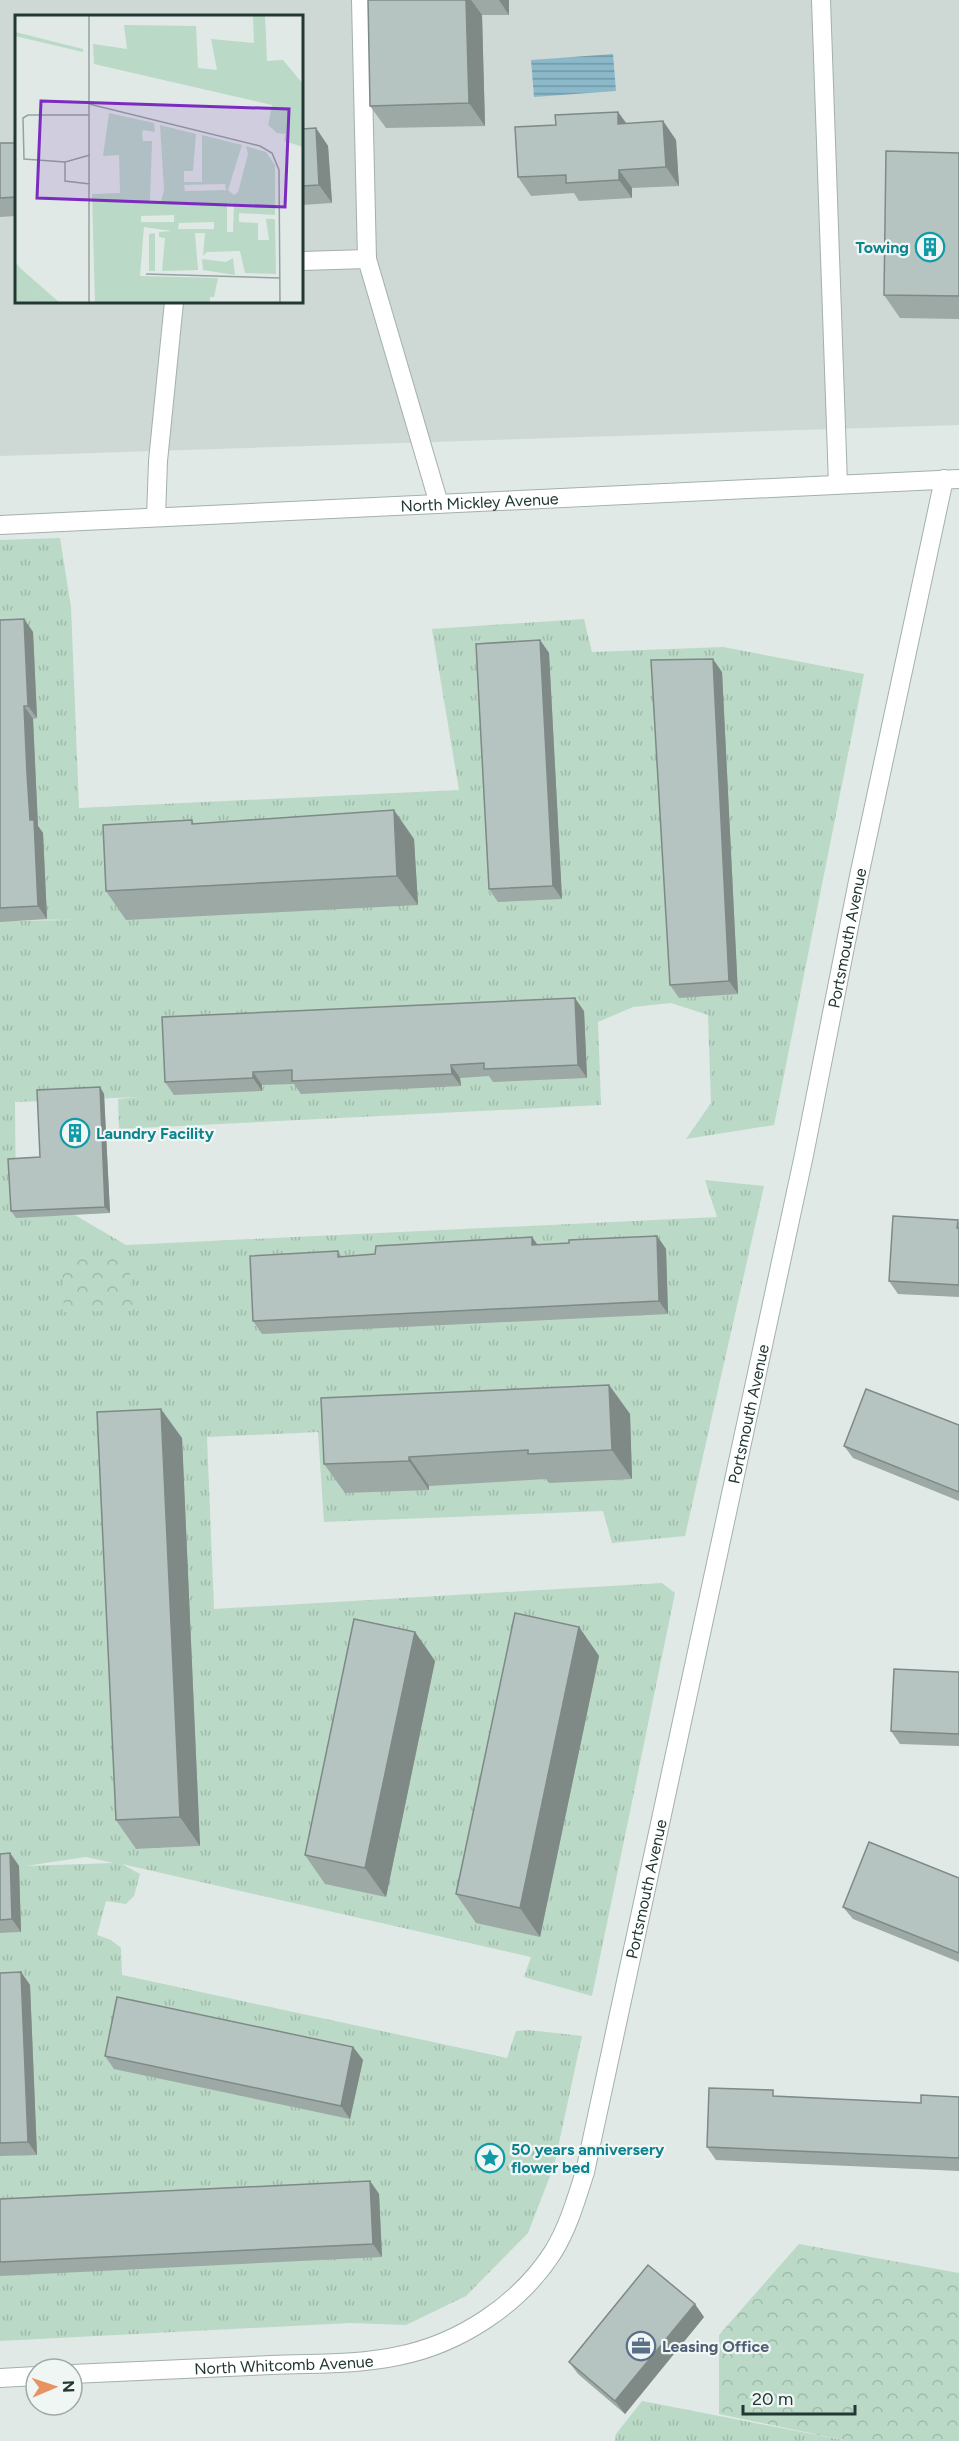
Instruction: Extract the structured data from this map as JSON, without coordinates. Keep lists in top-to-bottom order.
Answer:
{
  "streets": {
    "street": ["North Mickley Avenue", "Portsmouth Avenue", "North Whitcomb Avenue"]
  },
  "crossings": [
    ["North Mickley Avenue", "Portsmouth Avenue"],
    ["Portsmouth Avenue", "North Whitcomb Avenue"]
  ],
  "places": {
    "building": ["Towing", "Laundry Facility"],
    "place": ["50 years anniversery flower bed"],
    "office": ["Leasing Office"]
  },
  "scale_bar": "20 m",
  "north": "right"
}
